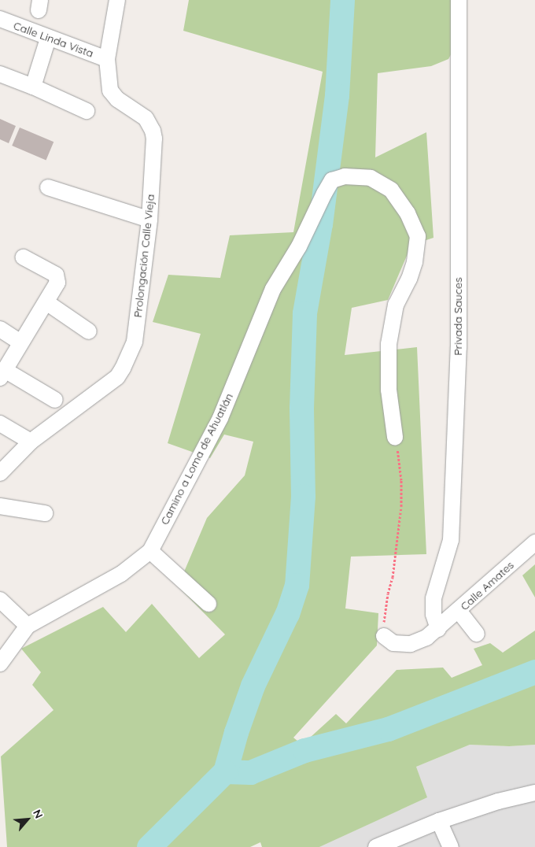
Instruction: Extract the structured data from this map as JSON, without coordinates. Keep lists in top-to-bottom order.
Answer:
{
  "streets": {
    "street": [
      "Calle Linda Vista",
      "Prolongación Calle Vieja",
      "Privada Sauces",
      "Camino a Loma de Ahuatlán",
      "Calle Amates"
    ]
  },
  "crossings": [
    ["Calle Linda Vista", "Prolongación Calle Vieja"],
    ["Privada Sauces", "Calle Amates"]
  ],
  "north": "top right"
}
